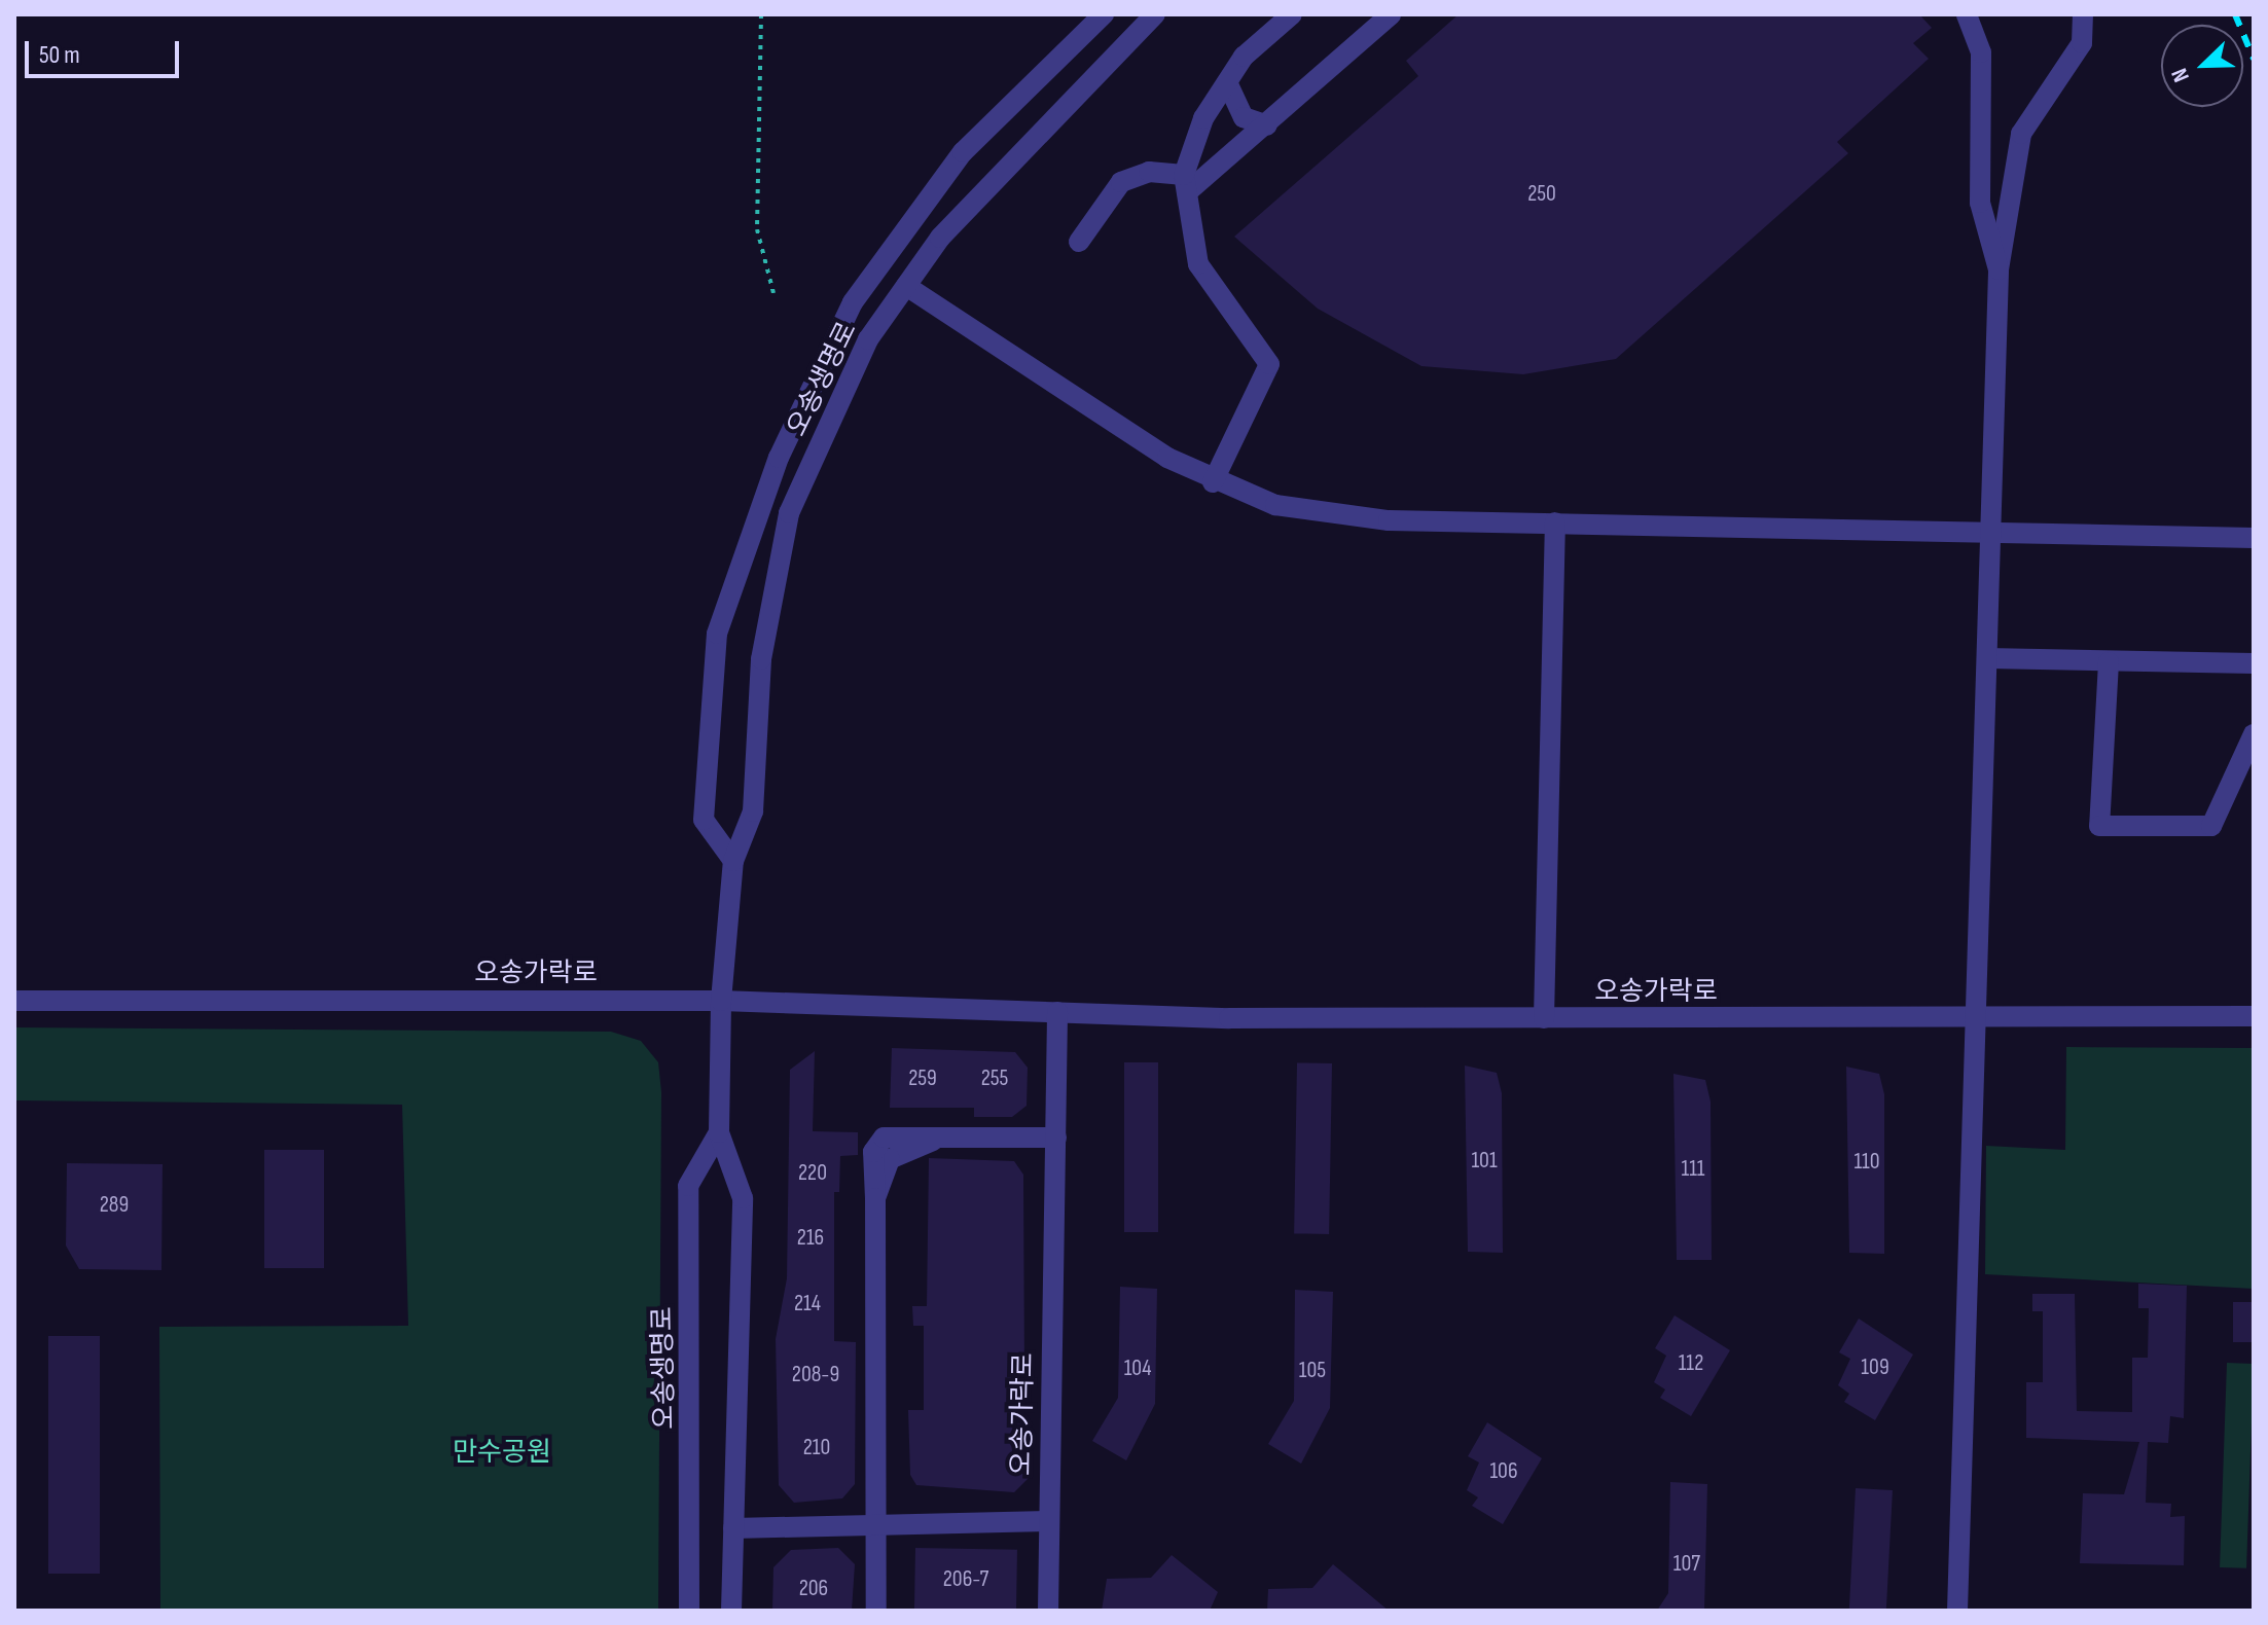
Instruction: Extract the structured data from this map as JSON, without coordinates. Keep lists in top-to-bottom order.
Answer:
{
  "streets": {
    "street": ["오송생명로", "오송가락로"]
  },
  "crossings": [
    ["오송생명로", "오송가락로"]
  ],
  "parks": ["만수공원"],
  "house_numbers": [
    "250",
    "259",
    "255",
    "101",
    "110",
    "111",
    "220",
    "289",
    "216",
    "214",
    "112",
    "109",
    "104",
    "105",
    "208-9",
    "210",
    "106",
    "107",
    "206-7",
    "206"
  ],
  "scale_bar": "50 m",
  "north": "bottom left"
}
